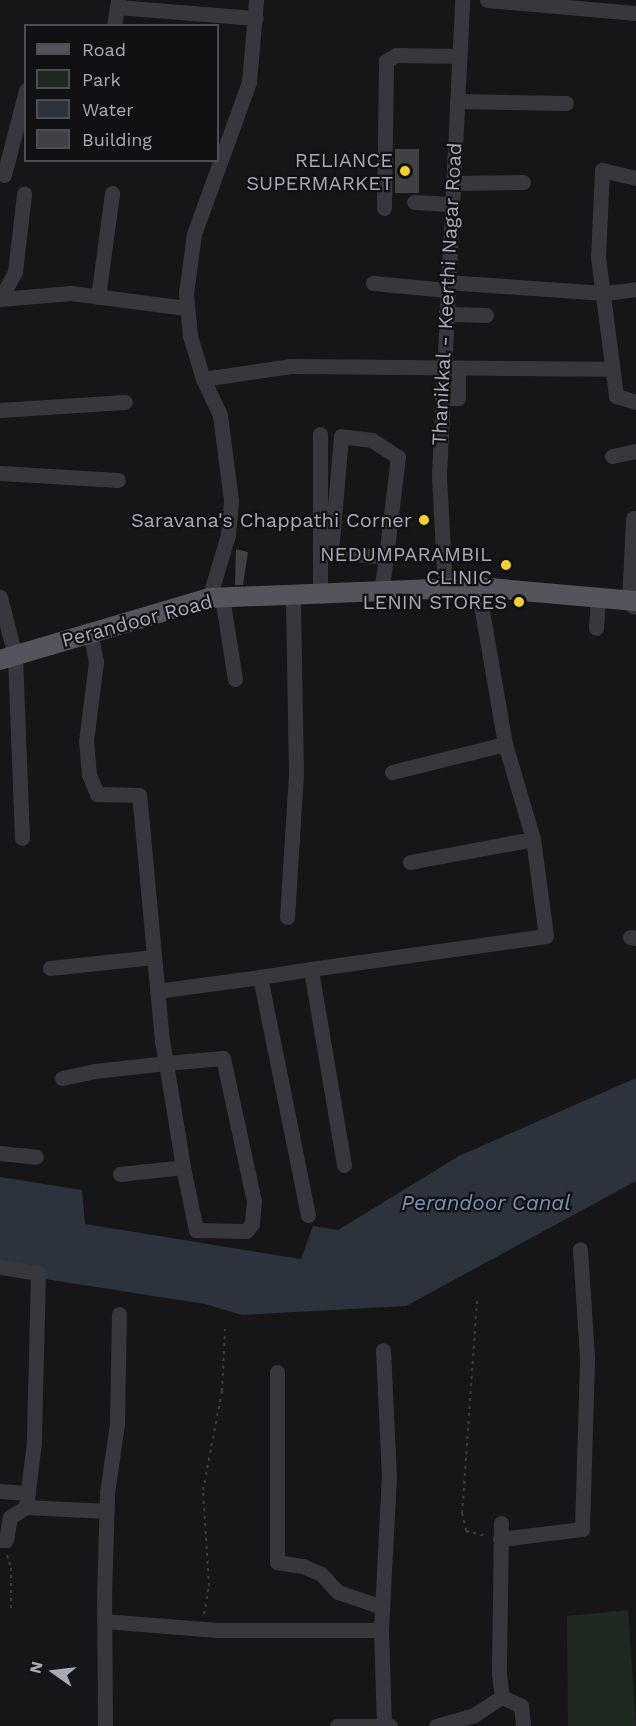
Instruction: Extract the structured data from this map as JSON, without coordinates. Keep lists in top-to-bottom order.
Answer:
{
  "streets": {
    "main road": ["Perandoor Road"],
    "street": ["Thanikkal - Keerthi Nagar Road"]
  },
  "crossings": [
    ["Thanikkal - Keerthi Nagar Road", "Perandoor Road"]
  ],
  "water": ["Perandoor Canal"],
  "places": [
    "RELIANCE SUPERMARKET",
    "Saravana's Chappathi Corner",
    "NEDUMPARAMBIL CLINIC",
    "LENIN STORES"
  ],
  "legend": [
    "Road",
    "Park",
    "Water",
    "Building"
  ],
  "north": "left"
}
